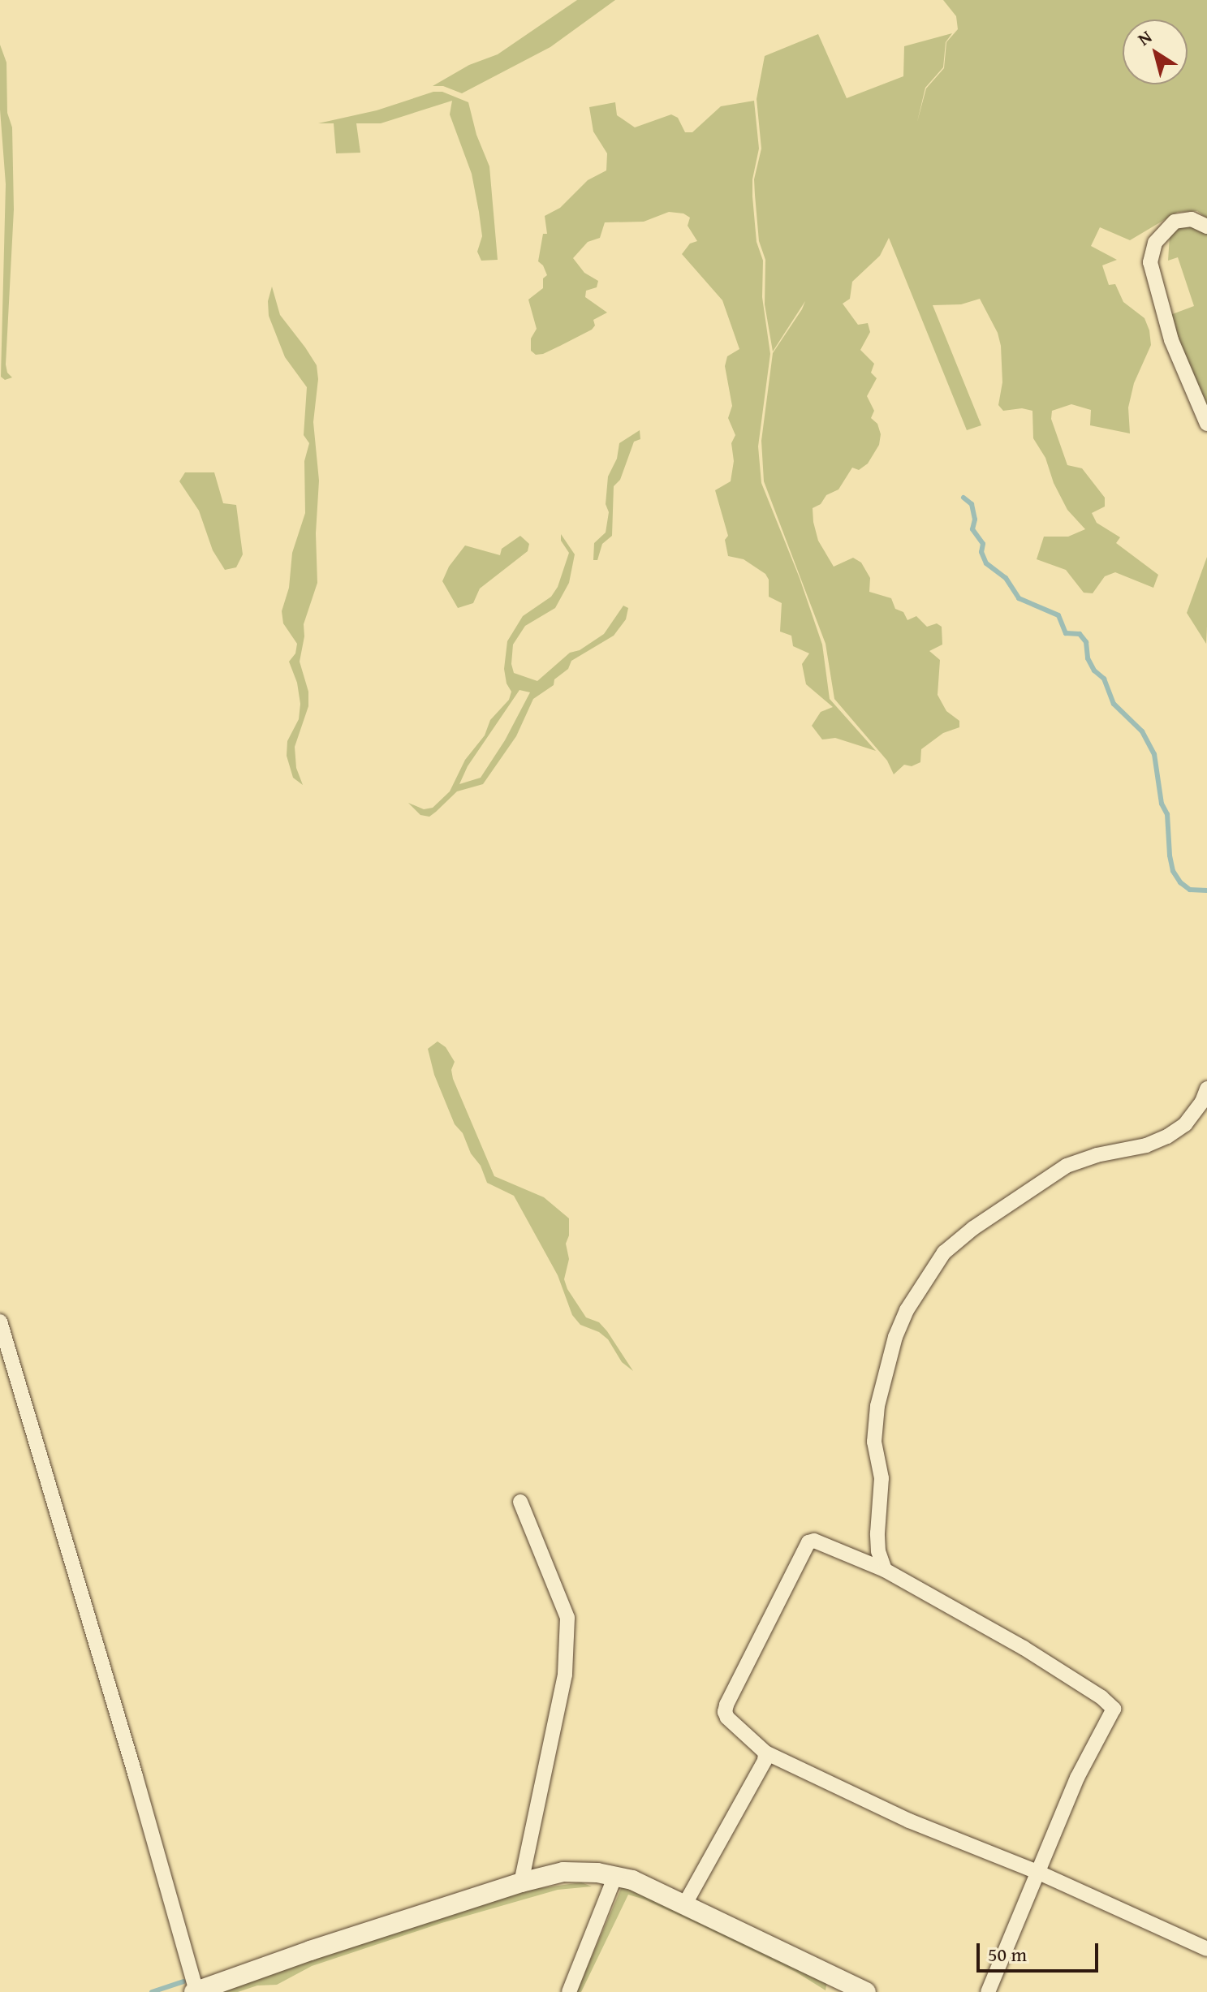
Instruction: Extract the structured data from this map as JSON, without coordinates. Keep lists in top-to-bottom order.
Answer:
{
  "scale_bar": "50 m",
  "north": "top left"
}
